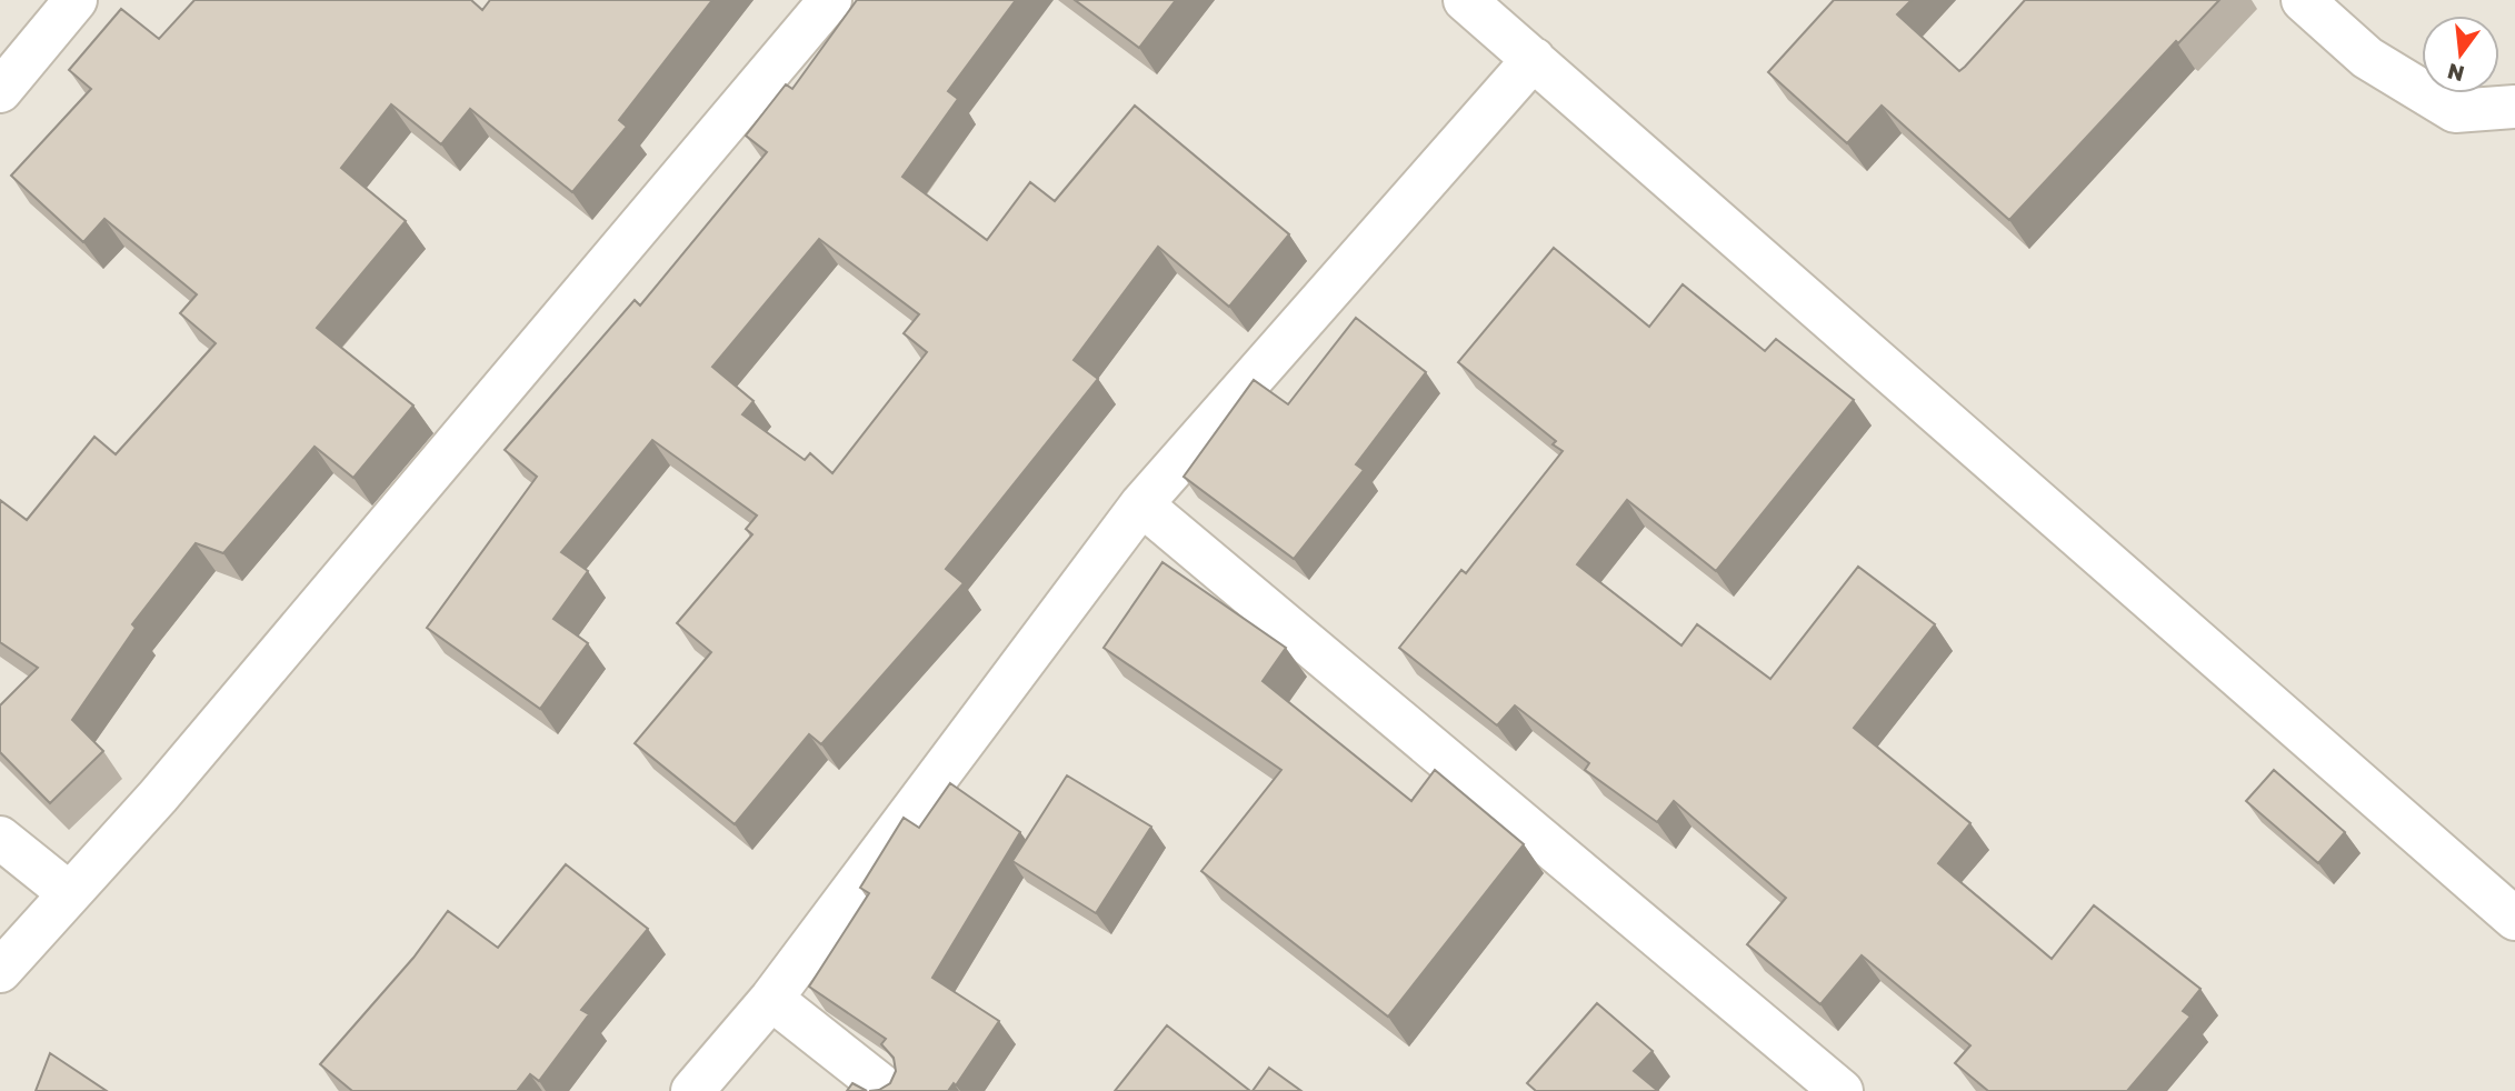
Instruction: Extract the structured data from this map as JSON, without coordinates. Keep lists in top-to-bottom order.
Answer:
{
  "north": "bottom"
}
